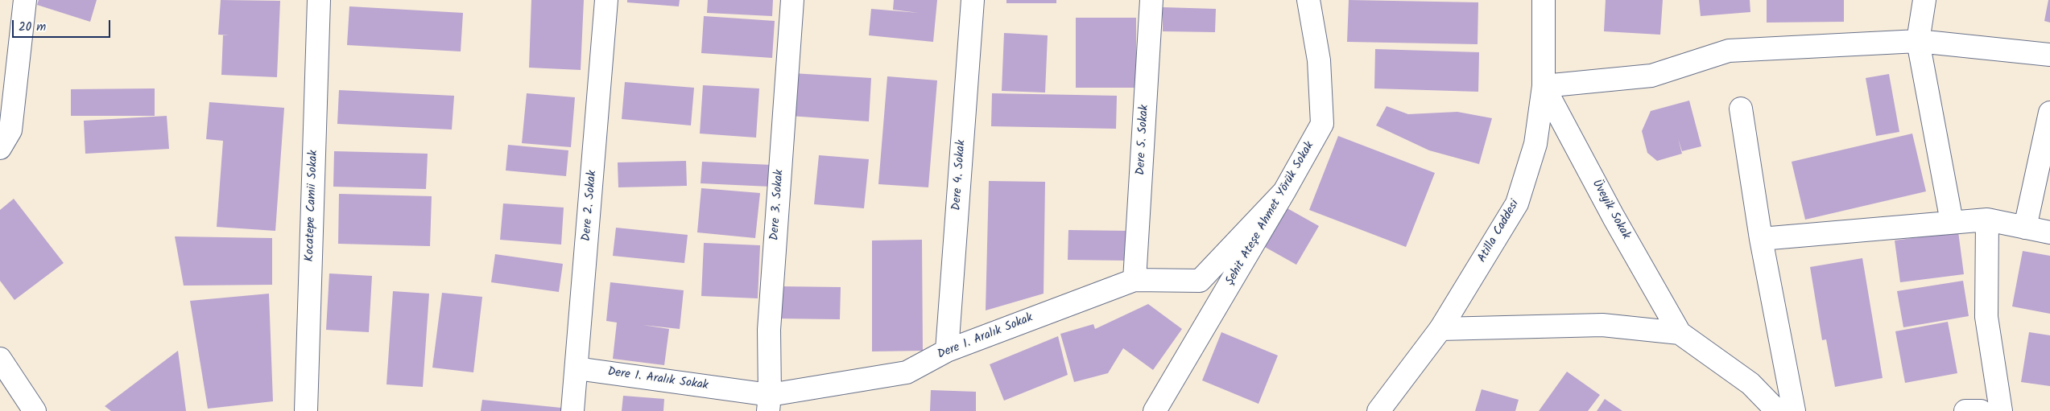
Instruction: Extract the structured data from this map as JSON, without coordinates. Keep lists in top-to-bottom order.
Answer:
{
  "streets": {
    "street": [
      "Dere 5. Sokak",
      "Dere 4. Sokak",
      "Dere 3. Sokak",
      "Kocatepe Camii Sokak",
      "Dere 2. Sokak",
      "Üveyik Sokak",
      "Şehit Ateşe Ahmet Yörük Sokak",
      "Atilla Caddesi",
      "Dere 1. Aralık Sokak"
    ]
  },
  "crossings": [
    ["Dere 5. Sokak", "Dere 1. Aralık Sokak"],
    ["Dere 4. Sokak", "Dere 1. Aralık Sokak"],
    ["Dere 3. Sokak", "Dere 1. Aralık Sokak"],
    ["Dere 2. Sokak", "Dere 1. Aralık Sokak"],
    ["Üveyik Sokak", "Atilla Caddesi"],
    ["Şehit Ateşe Ahmet Yörük Sokak", "Dere 1. Aralık Sokak"]
  ],
  "scale_bar": "20 m"
}
